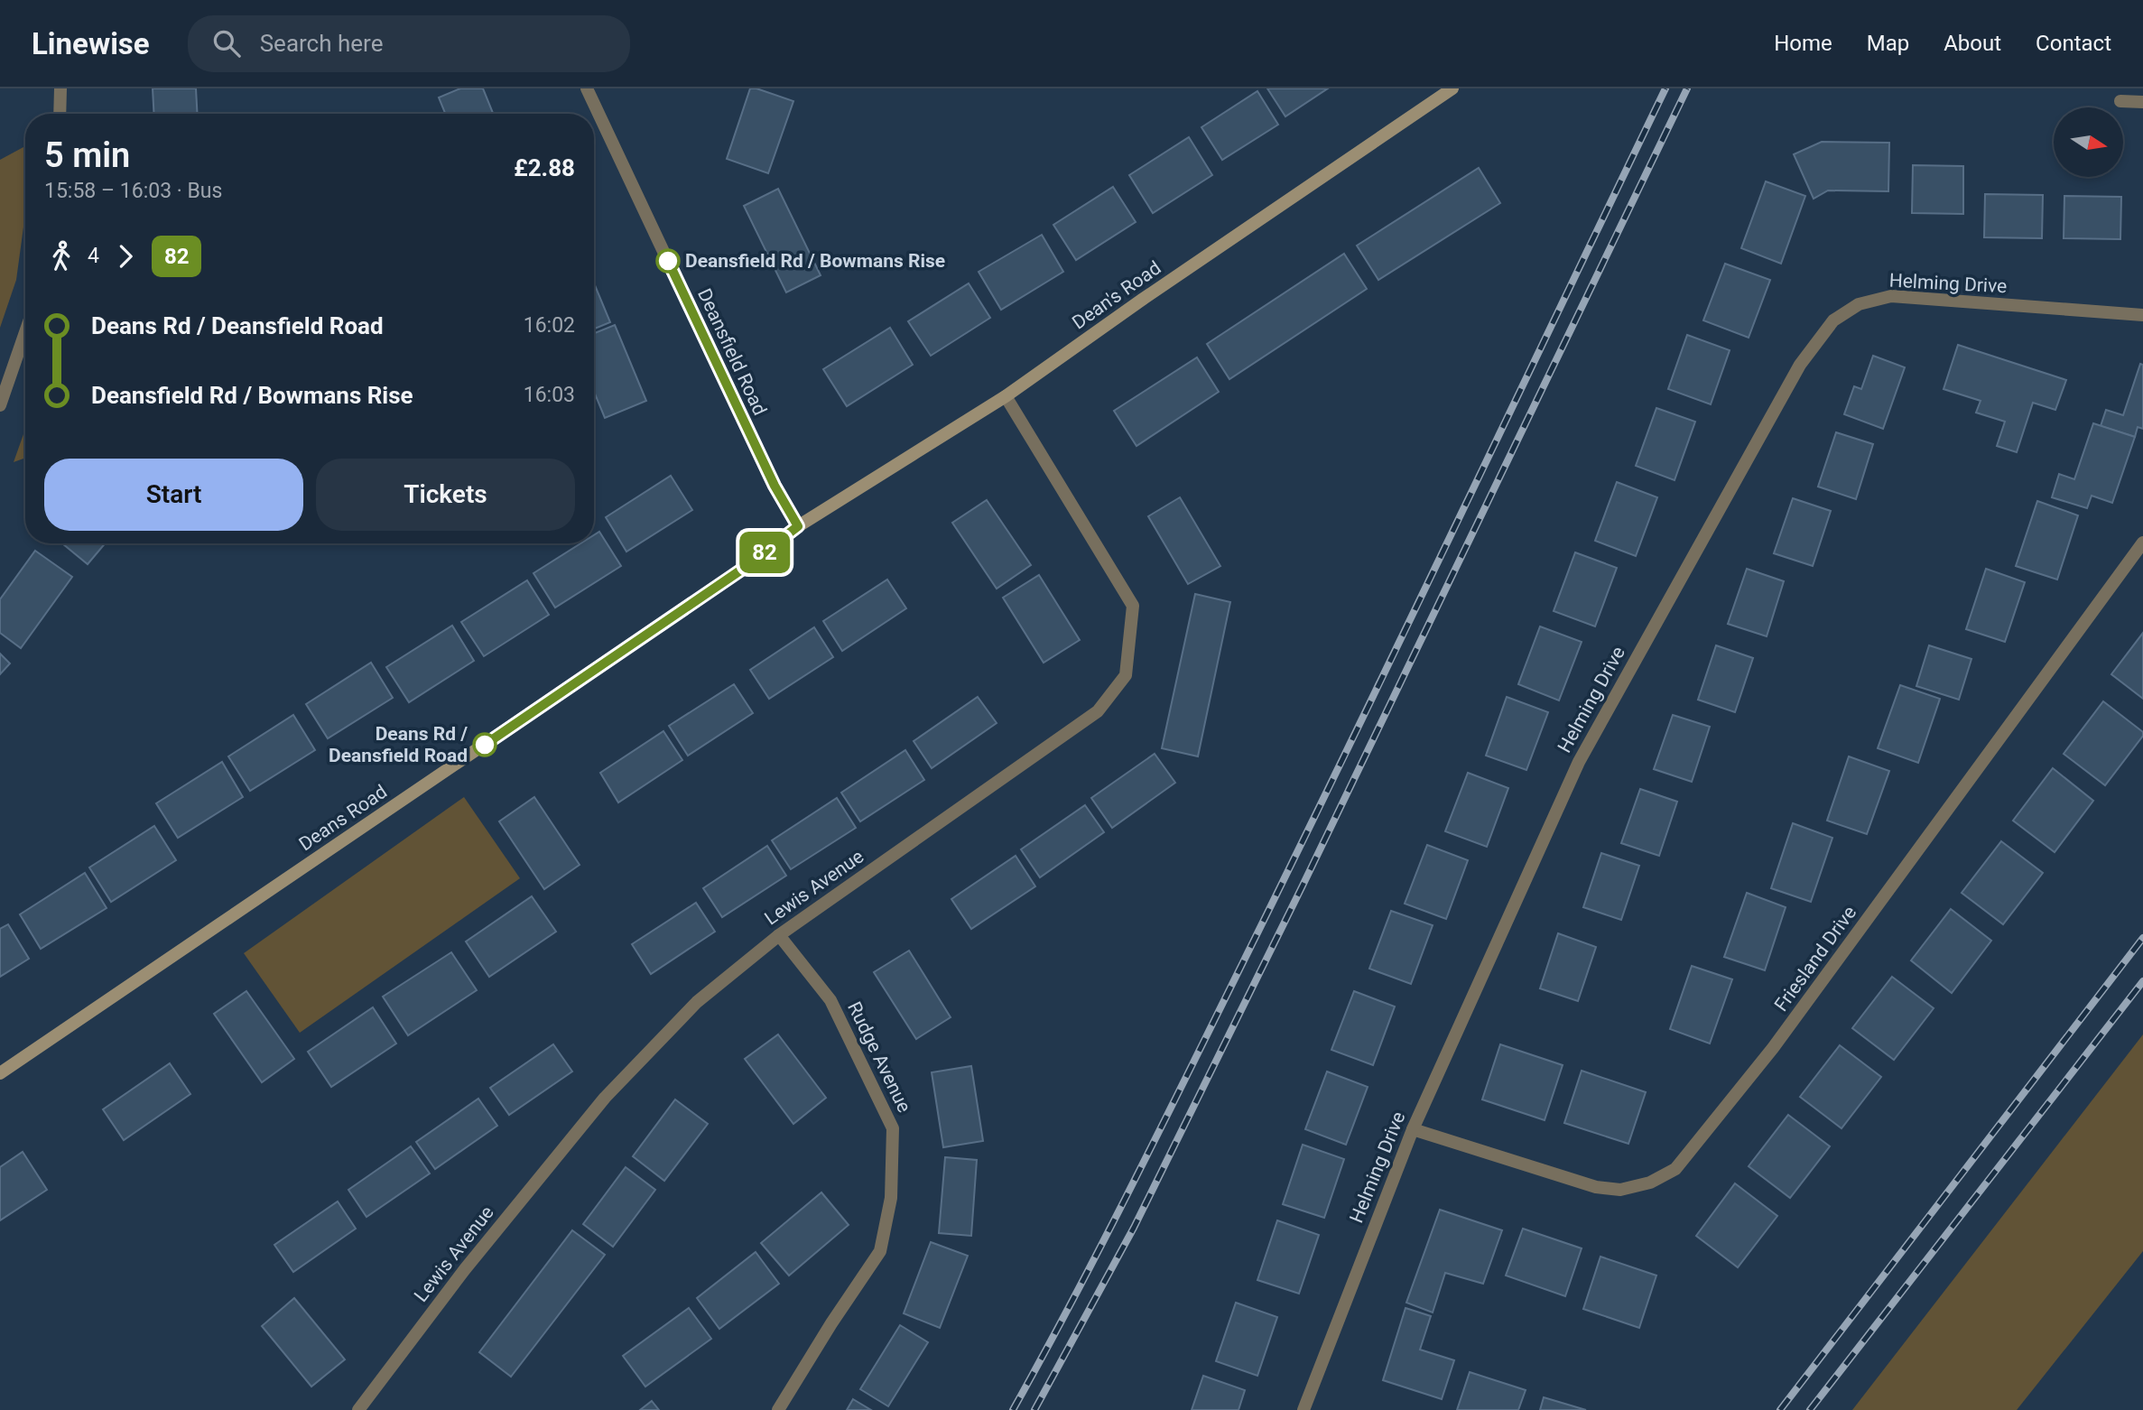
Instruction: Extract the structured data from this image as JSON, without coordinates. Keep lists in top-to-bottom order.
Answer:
{
  "streets": {
    "street": [
      "Helming Drive",
      "Dean's Road",
      "Deansfield Road",
      "Deans Road",
      "Lewis Avenue",
      "Friesland Drive",
      "Rudge Avenue"
    ]
  },
  "crossings": [
    ["Helming Drive", "Friesland Drive"],
    ["Dean's Road", "Deansfield Road"],
    ["Dean's Road", "Deans Road"],
    ["Dean's Road", "Lewis Avenue"],
    ["Deansfield Road", "Deans Road"],
    ["Lewis Avenue", "Rudge Avenue"]
  ],
  "places": ["Deansfield Rd / Bowmans Rise", "Deans Rd / Deansfield Road"],
  "lines": ["bus line 82"],
  "north": "right",
  "page": {
    "header": "Linewise",
    "search": "Search here",
    "nav": [
      "Home",
      "Map",
      "About",
      "Contact"
    ],
    "on_map": "82",
    "heading": ["5 min", "15:58 – 16:03 · Bus", "£2.88"],
    "legs": ["4", "82"],
    "list": [
      {
        "name": "Deans Rd / Deansfield Road",
        "value": "16:02"
      },
      {
        "name": "Deansfield Rd / Bowmans Rise",
        "value": "16:03"
      }
    ],
    "buttons": ["Start", "Tickets"]
  }
}
